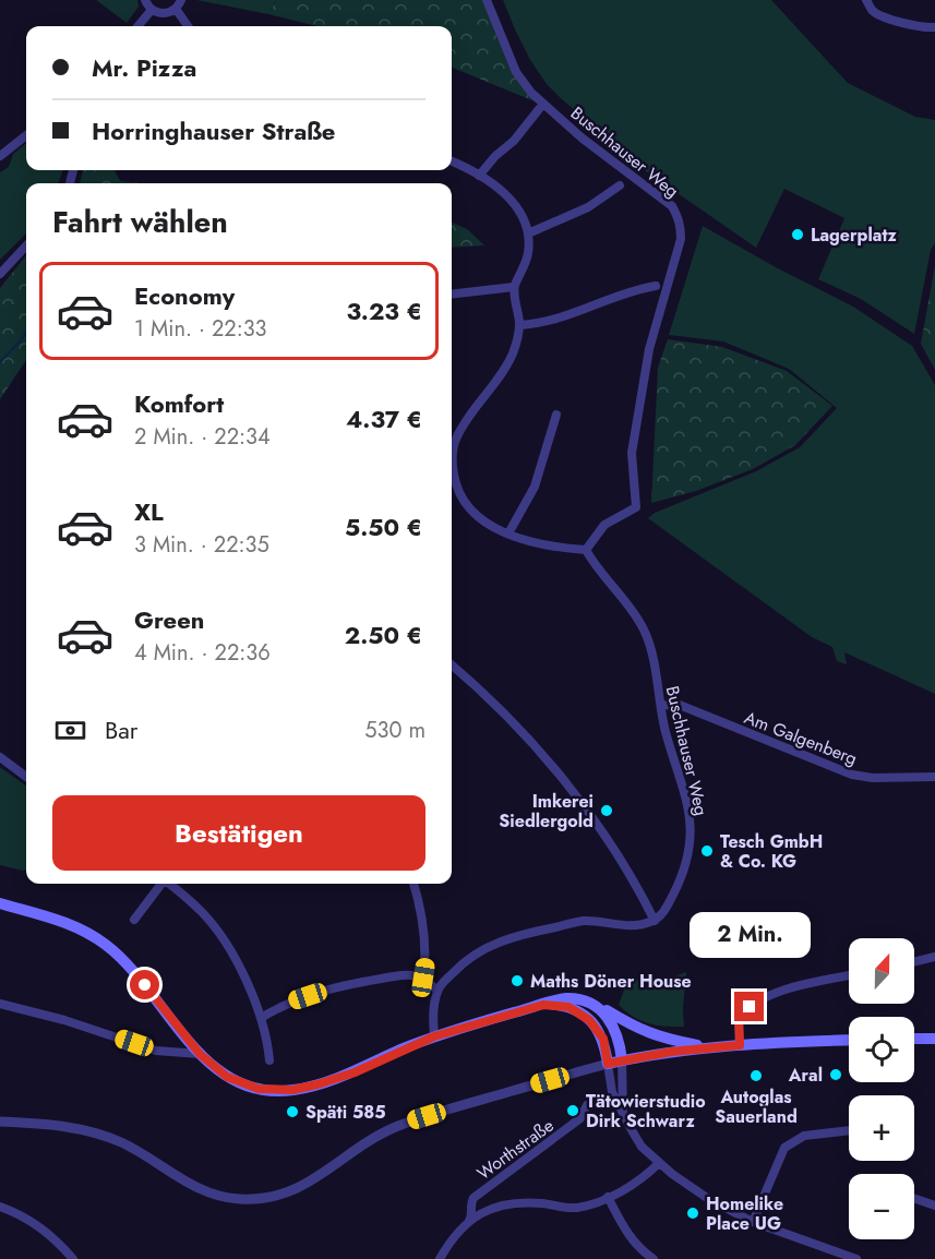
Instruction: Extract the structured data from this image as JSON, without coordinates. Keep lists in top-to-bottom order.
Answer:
{
  "streets": {
    "street": ["Buschhauser Weg", "Am Galgenberg", "Worthstraße"]
  },
  "crossings": [
    ["Buschhauser Weg", "Am Galgenberg"]
  ],
  "places": [
    "Lagerplatz",
    "Imkerei Siedlergold",
    "Tesch GmbH & Co. KG",
    "Maths Döner House",
    "Aral",
    "Autoglas Sauerland",
    "Tätowierstudio Dirk Schwarz",
    "Späti 585",
    "Homelike Place UG"
  ],
  "north": "top",
  "page": {
    "banner": ["Mr. Pizza", "Horringhauser Straße"],
    "heading": "Fahrt wählen",
    "list": [
      {
        "name": "Economy",
        "note": "1 Min. · 22:33",
        "value": "3.23 €"
      },
      {
        "name": "Komfort",
        "note": "2 Min. · 22:34",
        "value": "4.37 €"
      },
      {
        "name": "XL",
        "note": "3 Min. · 22:35",
        "value": "5.50 €"
      },
      {
        "name": "Green",
        "note": "4 Min. · 22:36",
        "value": "2.50 €"
      }
    ],
    "pay": ["Bar", "530 m"],
    "buttons": "Bestätigen",
    "bubble": "2 Min.",
    "map_buttons": ["+", "−"]
  }
}
